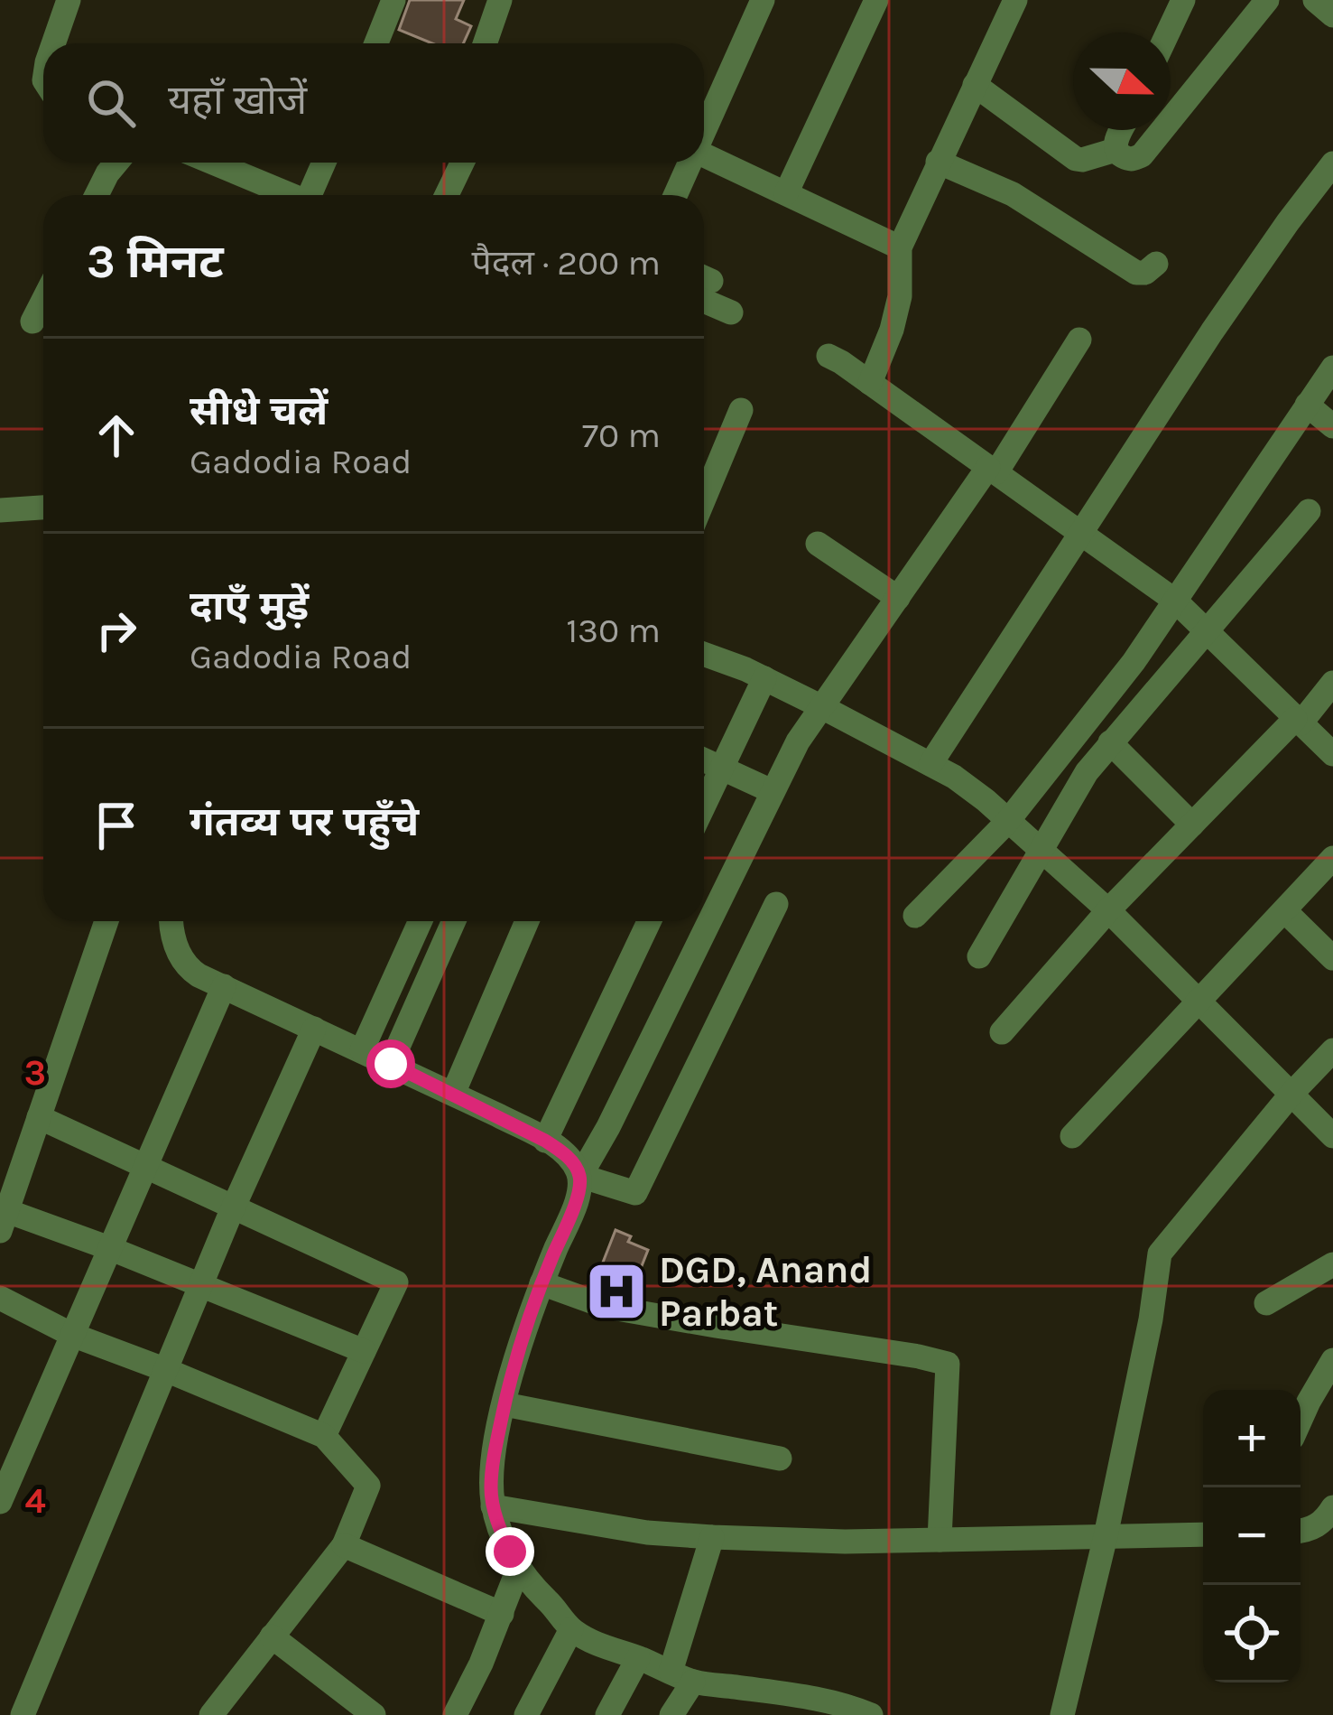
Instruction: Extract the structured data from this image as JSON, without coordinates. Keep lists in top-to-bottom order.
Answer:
{
  "places": {
    "hospital": ["DGD, Anand Parbat"]
  },
  "north": "right",
  "page": {
    "search": "यहाँ खोजें",
    "heading": ["3 मिनट", "पैदल · 200 m"],
    "list": [
      ["सीधे चलें", "Gadodia Road", "70 m"],
      ["दाएँ मुड़ें", "Gadodia Road", "130 m"],
      "गंतव्य पर पहुँचे"
    ],
    "map_buttons": ["+", "−"]
  },
  "grid": {
    "rows": ["3", "4"]
  }
}
